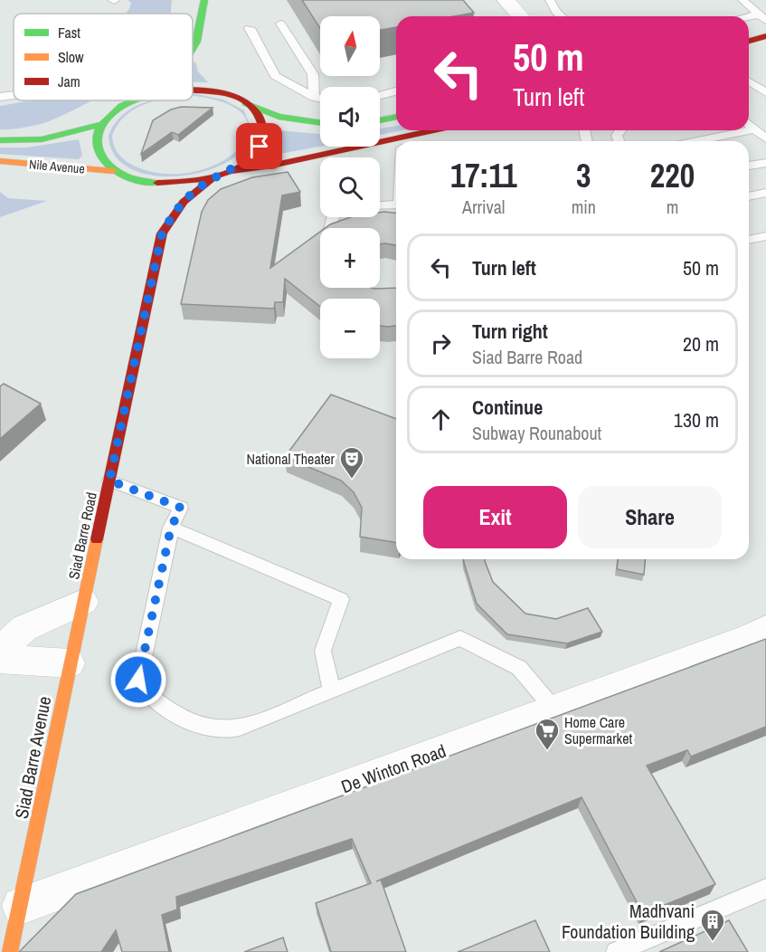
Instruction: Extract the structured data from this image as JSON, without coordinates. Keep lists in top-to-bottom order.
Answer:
{
  "streets": {
    "main road": ["Nile Avenue", "Siad Barre Road", "Siad Barre Avenue"],
    "street": ["De Winton Road"]
  },
  "crossings": [
    ["Siad Barre Road", "Siad Barre Avenue"],
    ["Siad Barre Avenue", "De Winton Road"]
  ],
  "places": {
    "theatre": ["National Theater"],
    "supermarket": ["Home Care Supermarket"],
    "building": ["Madhvani Foundation Building"]
  },
  "legend": ["Fast", "Slow", "Jam"],
  "north": "top",
  "page": {
    "map_buttons": ["+", "−"],
    "turn": ["50 m", "Turn left"],
    "eta": [
      "17:11",
      "Arrival",
      "3",
      "min",
      "220",
      "m"
    ],
    "list": [
      {
        "name": "Turn left",
        "value": "50 m"
      },
      {
        "name": "Turn right",
        "note": "Siad Barre Road",
        "value": "20 m"
      },
      {
        "name": "Continue",
        "note": "Subway Rounabout",
        "value": "130 m"
      }
    ],
    "buttons": ["Exit", "Share"]
  }
}
